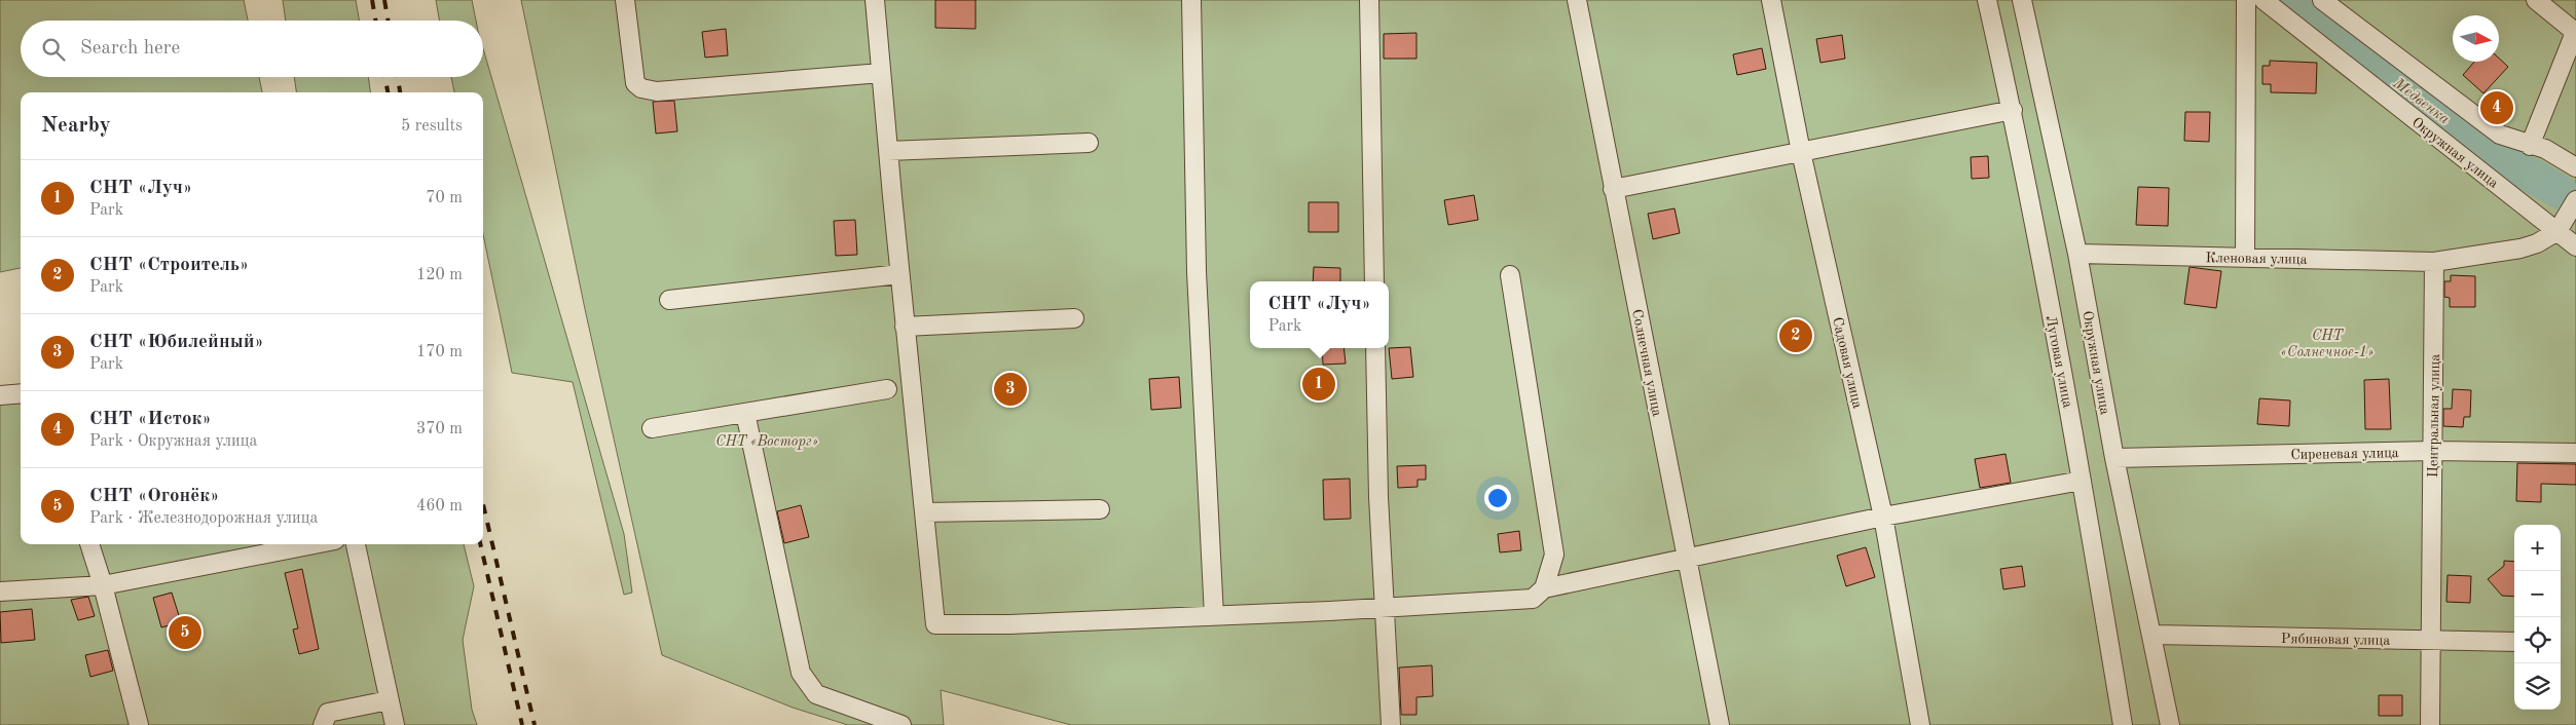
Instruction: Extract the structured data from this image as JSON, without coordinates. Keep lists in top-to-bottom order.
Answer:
{
  "streets": {
    "street": [
      "Окружная улица",
      "Кленовая улица",
      "Луговая улица",
      "Солнечная улица",
      "Садовая улица",
      "Центральная улица",
      "Сиреневая улица",
      "Рябиновая улица"
    ]
  },
  "crossings": [
    ["Окружная улица", "Кленовая улица"],
    ["Окружная улица", "Сиреневая улица"],
    ["Окружная улица", "Рябиновая улица"],
    ["Кленовая улица", "Центральная улица"],
    ["Центральная улица", "Сиреневая улица"],
    ["Центральная улица", "Рябиновая улица"]
  ],
  "water": ["Медвенка"],
  "parks": ["СНТ «Солнечное-1»", "СНТ «Восторг»"],
  "north": "right",
  "page": {
    "search": "Search here",
    "pins": [
      "4",
      "2",
      "1",
      "3",
      "5"
    ],
    "heading": ["Nearby", "5 results"],
    "list": [
      {
        "mark": "1",
        "name": "СНТ «Луч»",
        "note": "Park",
        "value": "70 m"
      },
      {
        "mark": "2",
        "name": "СНТ «Строитель»",
        "note": "Park",
        "value": "120 m"
      },
      {
        "mark": "3",
        "name": "СНТ «Юбилейный»",
        "note": "Park",
        "value": "170 m"
      },
      {
        "mark": "4",
        "name": "СНТ «Исток»",
        "note": "Park · Окружная улица",
        "value": "370 m"
      },
      {
        "mark": "5",
        "name": "СНТ «Огонёк»",
        "note": "Park · Железнодорожная улица",
        "value": "460 m"
      }
    ],
    "popup": ["СНТ «Луч»", "Park"],
    "map_buttons": ["+", "−"]
  }
}
